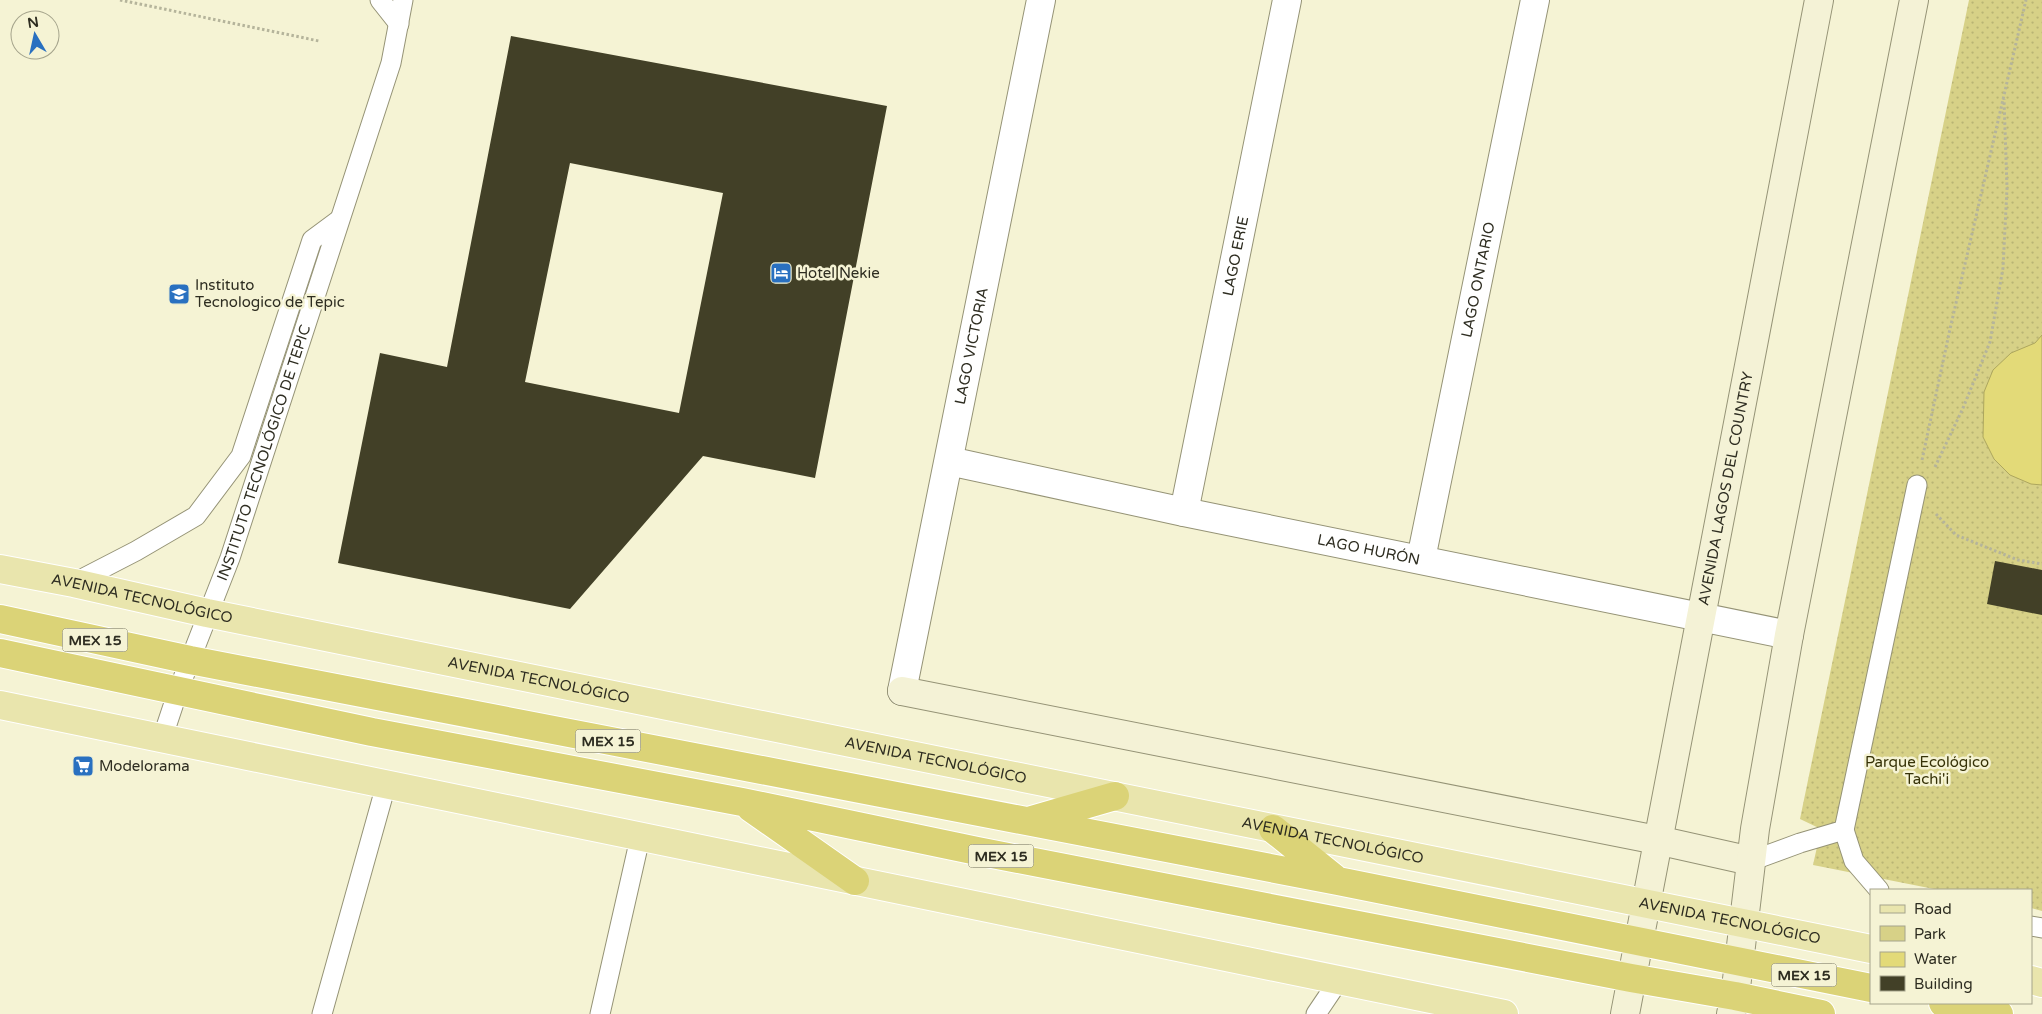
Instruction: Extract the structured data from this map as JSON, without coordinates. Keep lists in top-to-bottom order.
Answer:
{
  "streets": {
    "highway": ["MEX 15"],
    "main road": ["AVENIDA TECNOLÓGICO"],
    "street": [
      "LAGO ERIE",
      "LAGO ONTARIO",
      "LAGO VICTORIA",
      "AVENIDA LAGOS DEL COUNTRY",
      "LAGO HURÓN"
    ],
    "lane": ["INSTITUTO TECNOLÓGICO DE TEPIC"]
  },
  "crossings": [
    ["LAGO ERIE", "LAGO HURÓN"],
    ["LAGO ONTARIO", "LAGO HURÓN"],
    ["LAGO VICTORIA", "AVENIDA LAGOS DEL COUNTRY"],
    ["LAGO VICTORIA", "LAGO HURÓN"],
    ["INSTITUTO TECNOLÓGICO DE TEPIC", "AVENIDA TECNOLÓGICO"],
    ["INSTITUTO TECNOLÓGICO DE TEPIC", "MEX 15"],
    ["AVENIDA LAGOS DEL COUNTRY", "LAGO HURÓN"],
    ["AVENIDA LAGOS DEL COUNTRY", "AVENIDA TECNOLÓGICO"],
    ["AVENIDA LAGOS DEL COUNTRY", "MEX 15"]
  ],
  "parks": ["Parque Ecológico Tachi'i"],
  "places": {
    "hotel": ["Hotel Nekie"],
    "school or university": ["Instituto Tecnologico de Tepic"],
    "supermarket": ["Modelorama"]
  },
  "legend": [
    "Road",
    "Park",
    "Water",
    "Building"
  ],
  "north": "top"
}
